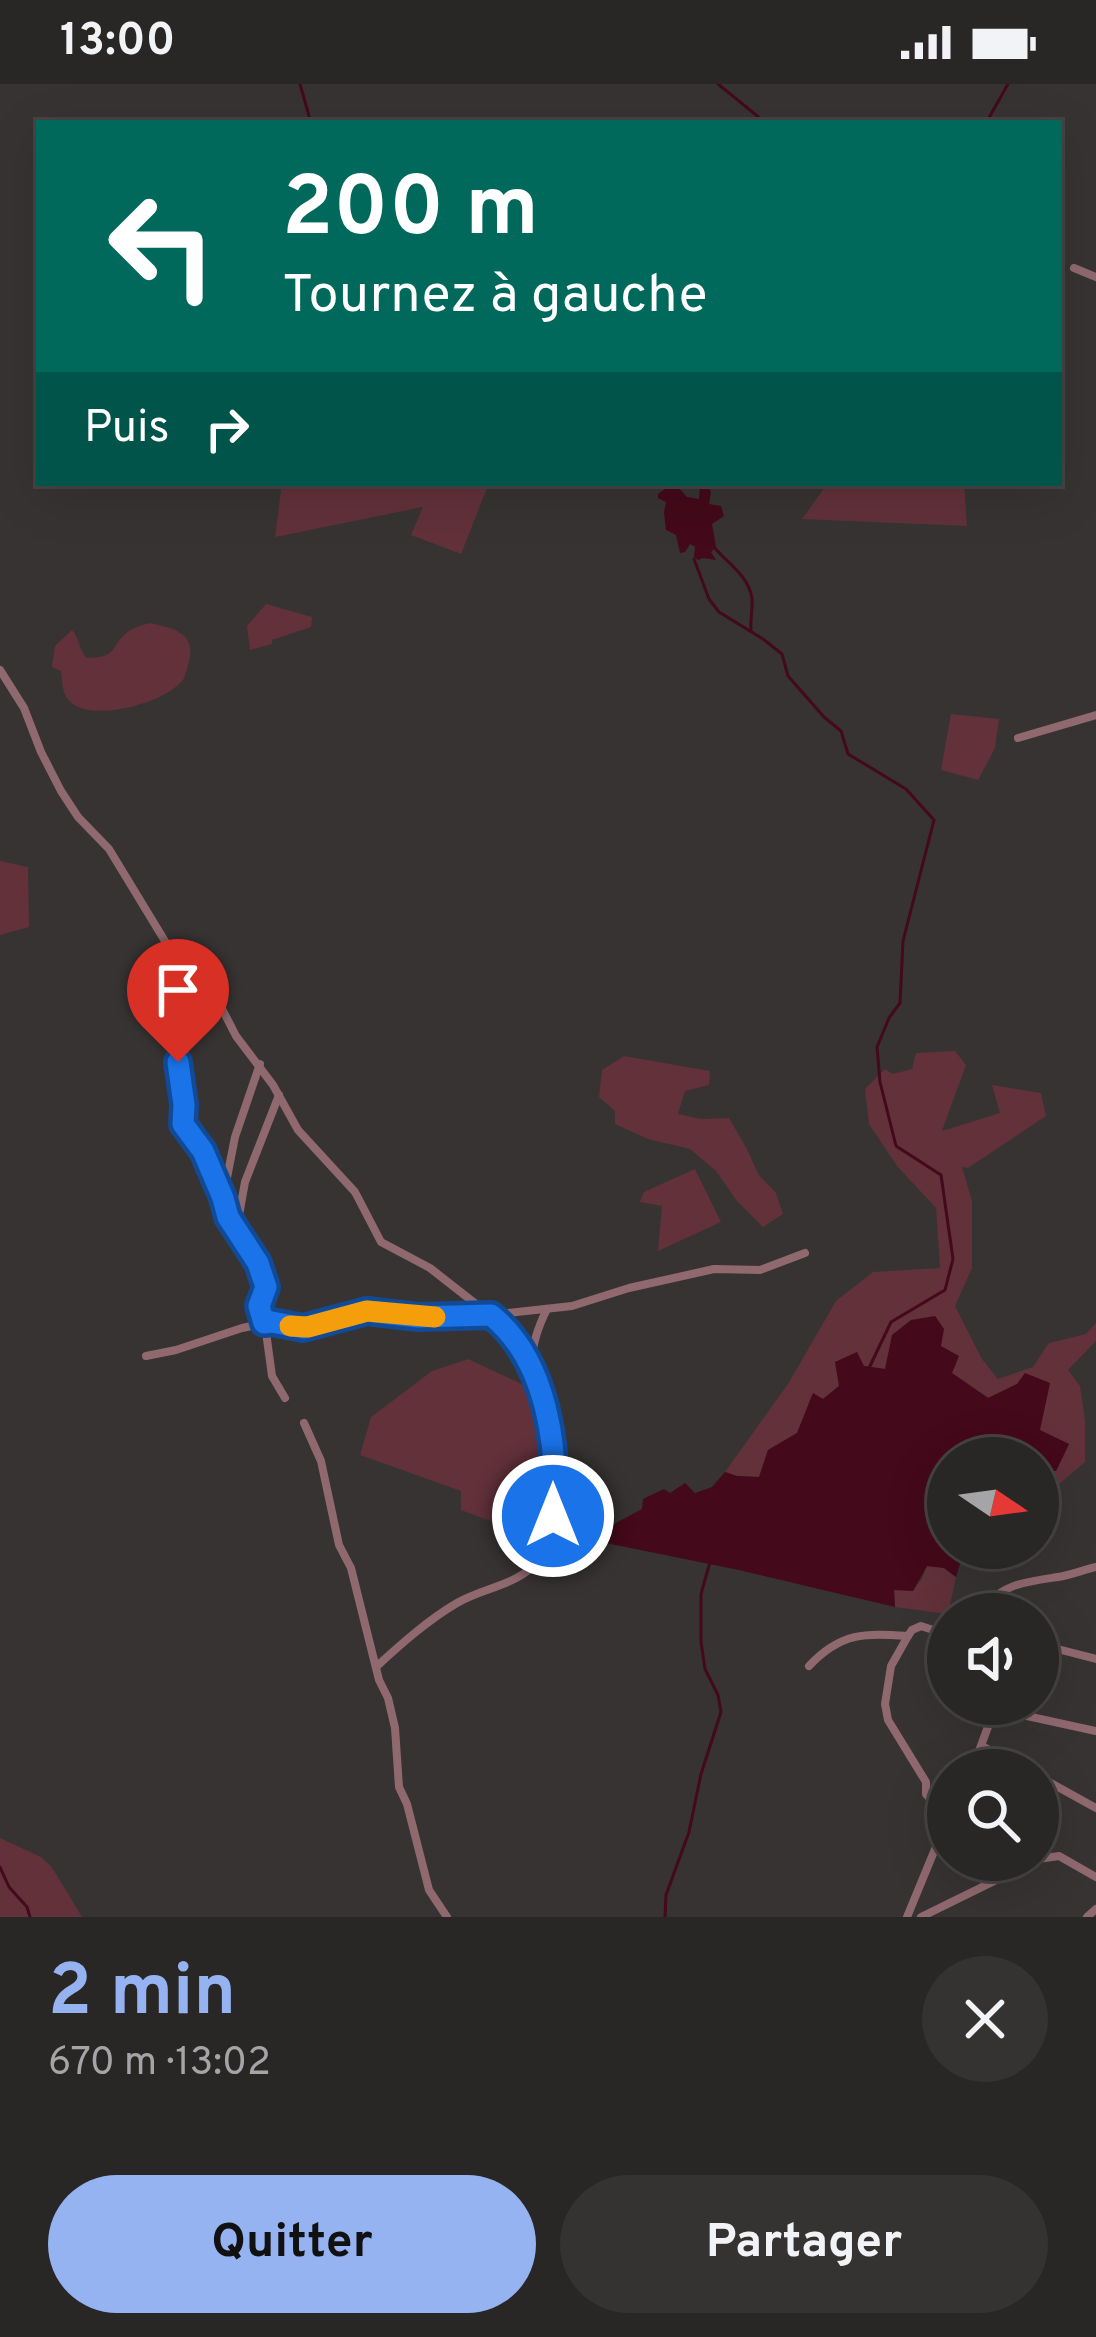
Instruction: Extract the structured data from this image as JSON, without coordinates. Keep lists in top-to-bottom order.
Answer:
{
  "north": "right",
  "page": {
    "status": "13:00",
    "turn": ["200 m", "Tournez à gauche"],
    "then": "Puis",
    "heading": ["2 min", "670 m · 13:02"],
    "buttons": ["Quitter", "Partager"]
  }
}
